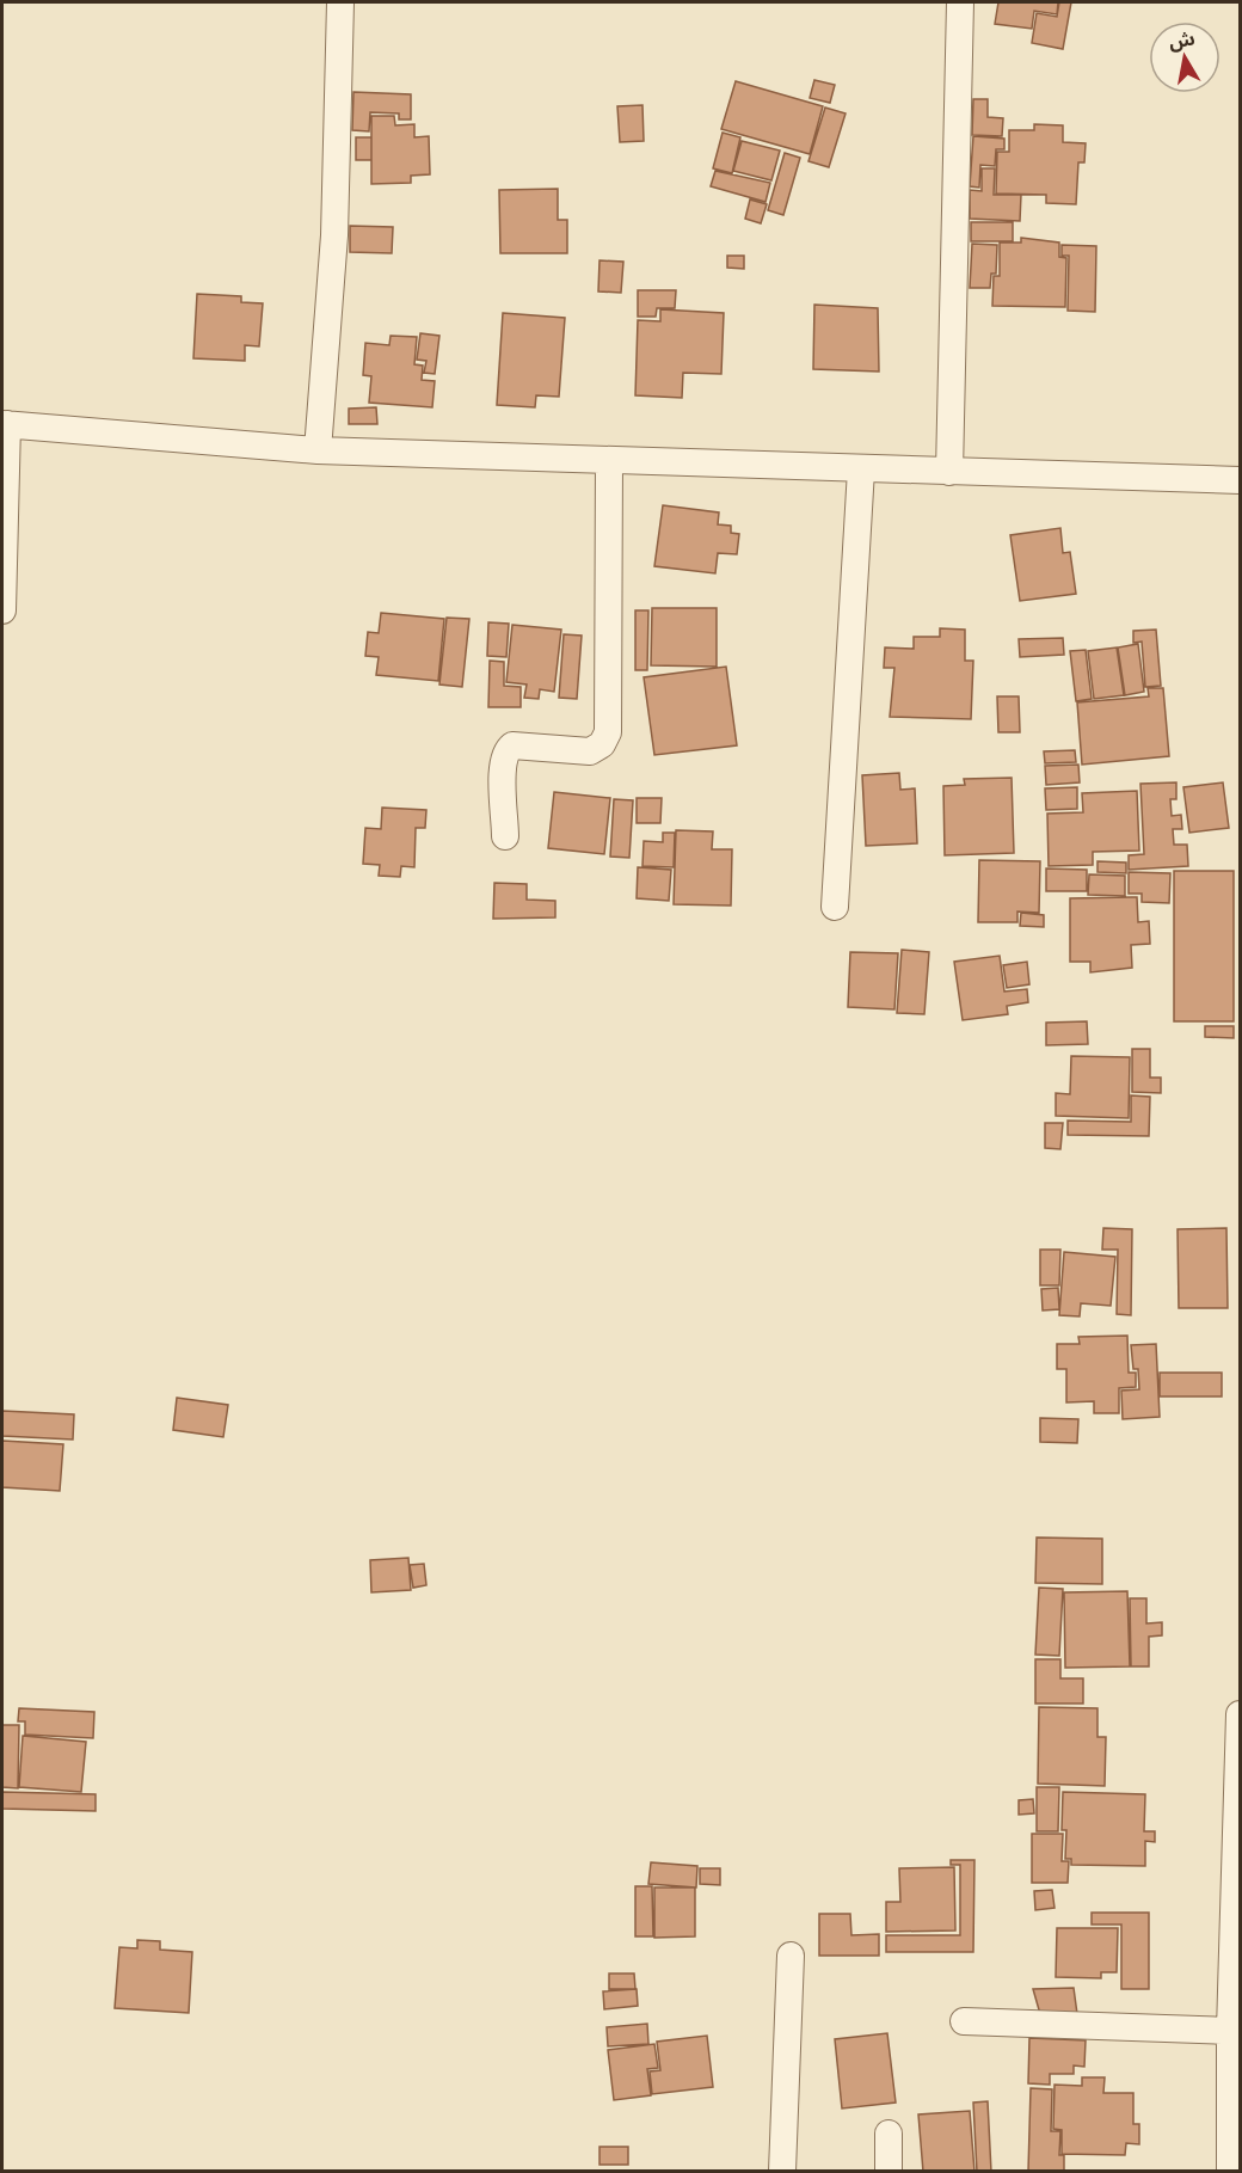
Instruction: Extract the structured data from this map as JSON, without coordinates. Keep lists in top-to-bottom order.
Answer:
{
  "north": "top"
}
